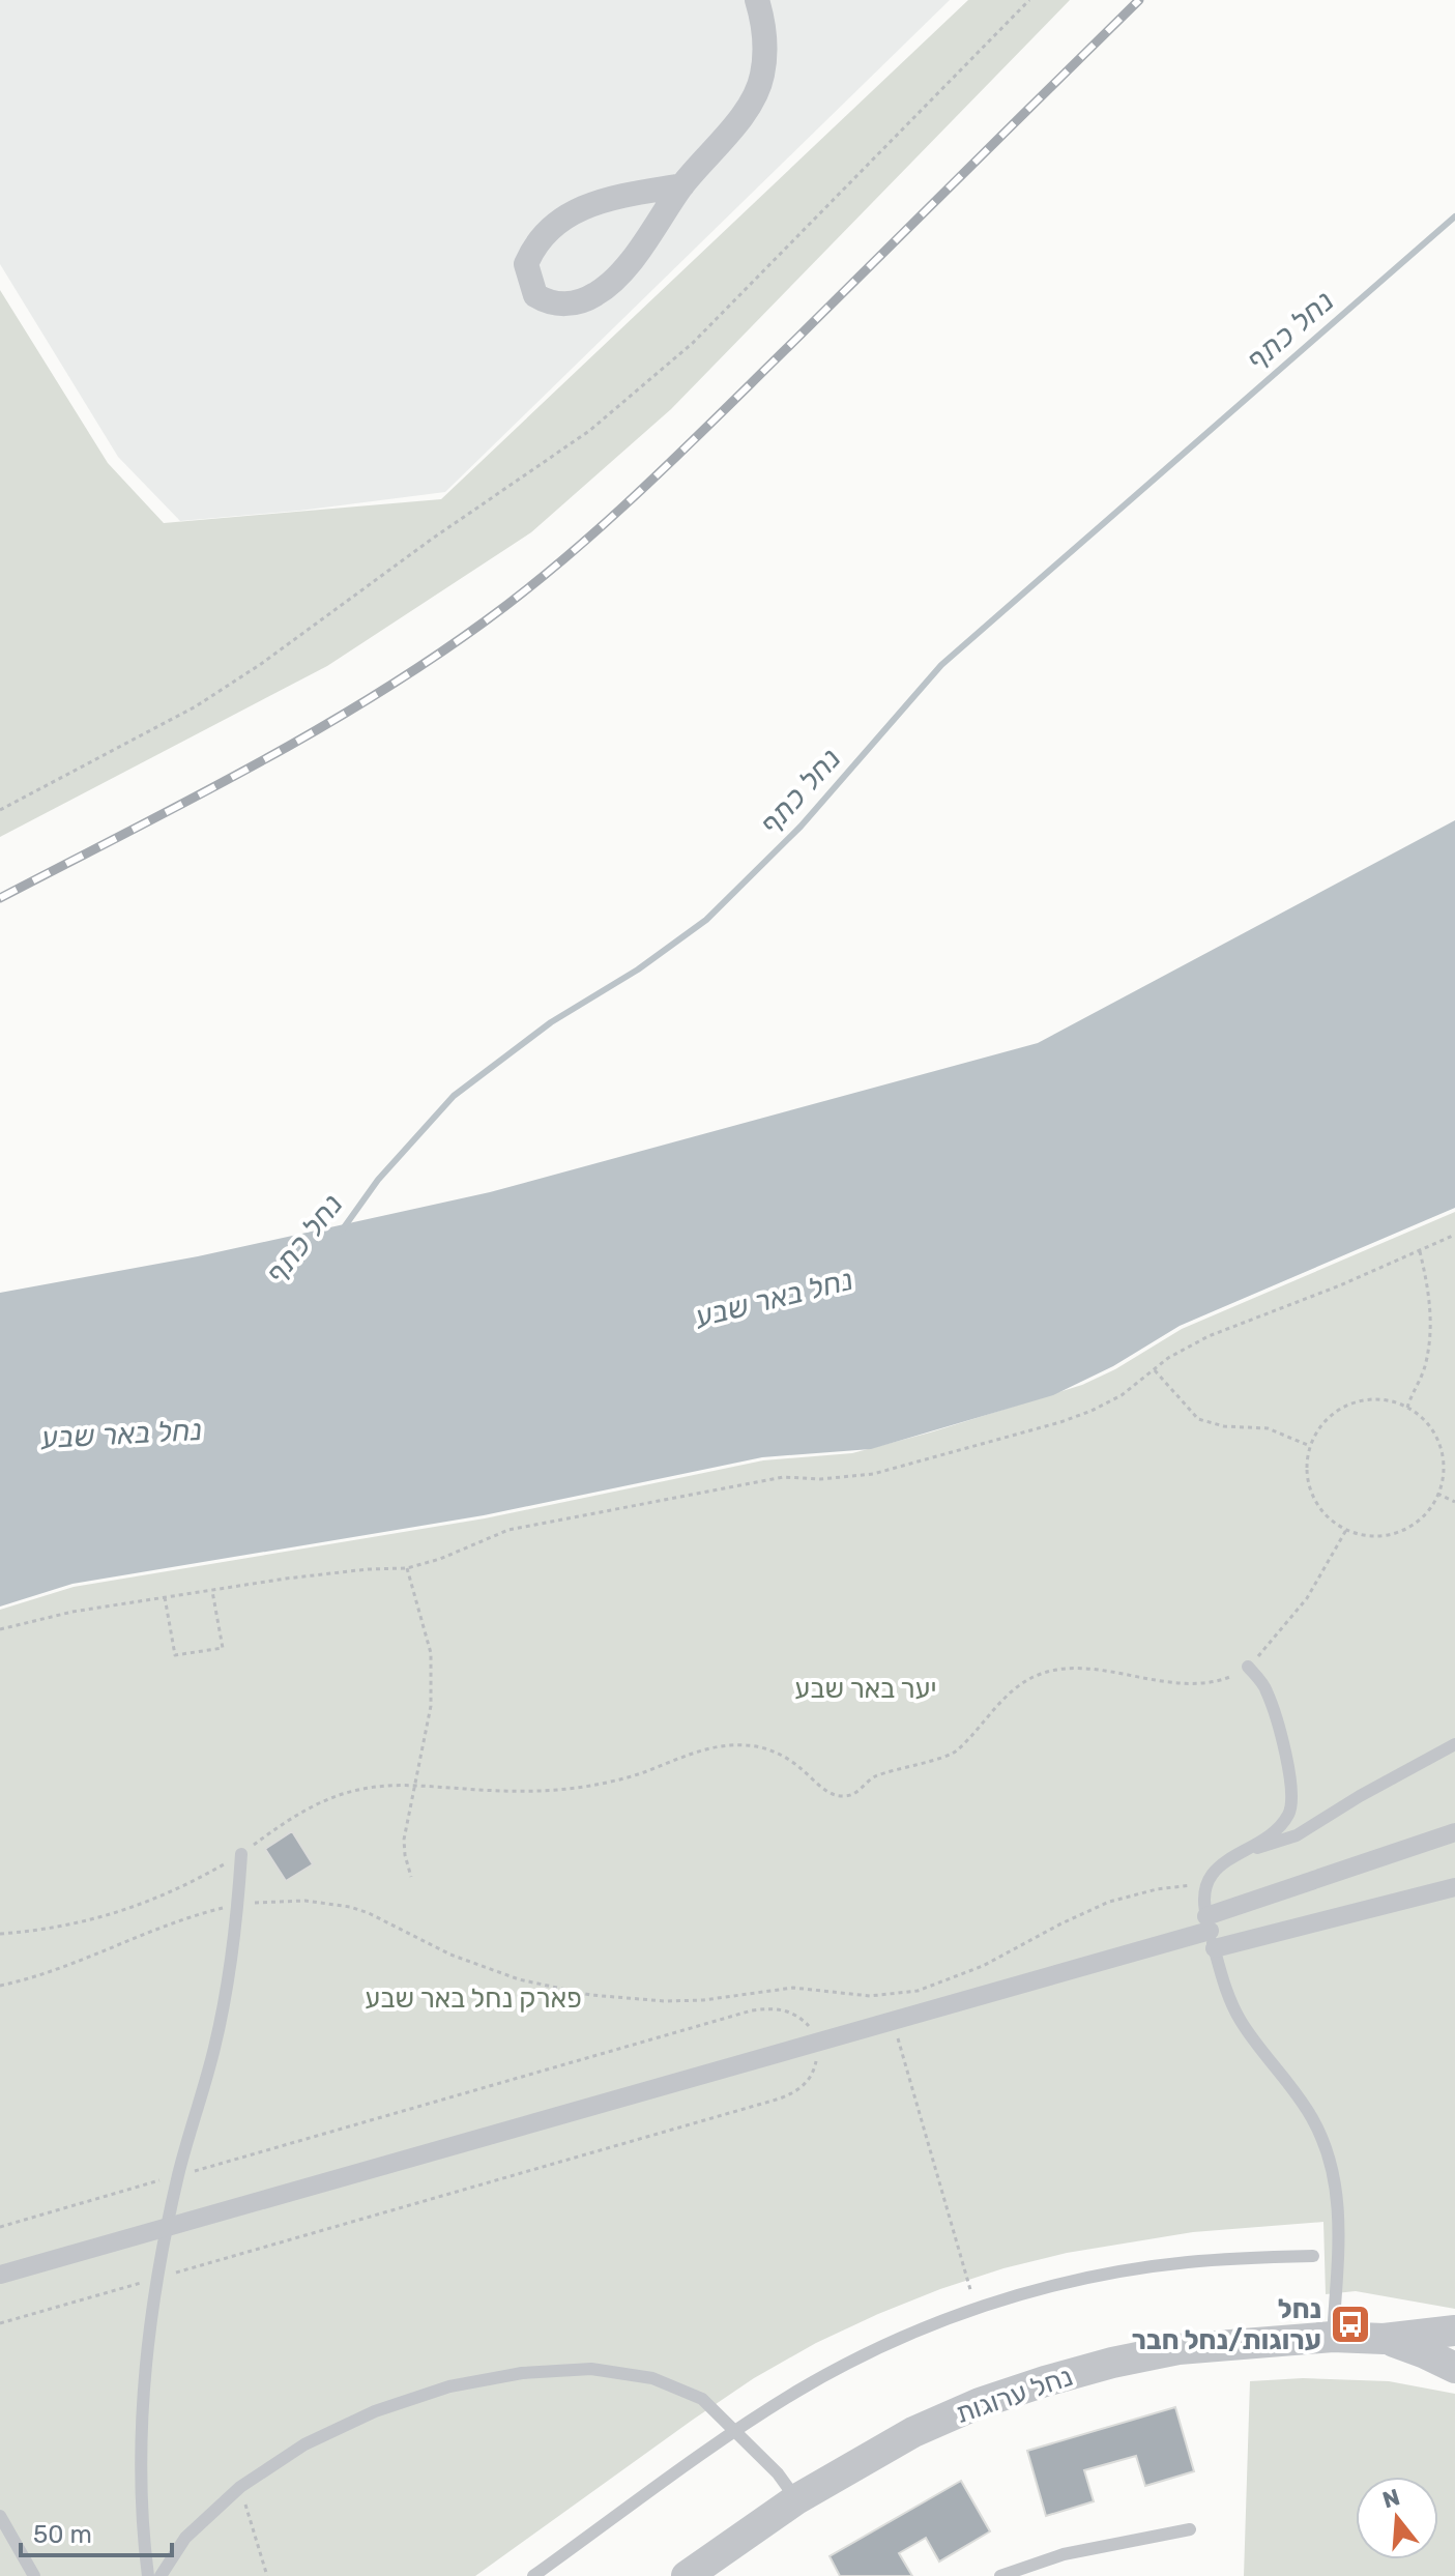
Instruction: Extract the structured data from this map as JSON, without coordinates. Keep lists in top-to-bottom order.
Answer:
{
  "streets": {
    "street": ["נחל ערוגות"]
  },
  "water": ["נחל כתף", "נחל באר שבע"],
  "parks": ["יער באר שבע", "פארק נחל באר שבע"],
  "places": {
    "bus stop": ["נחל ערוגות/נחל חבר"]
  },
  "scale_bar": "50 m",
  "north": "top"
}
